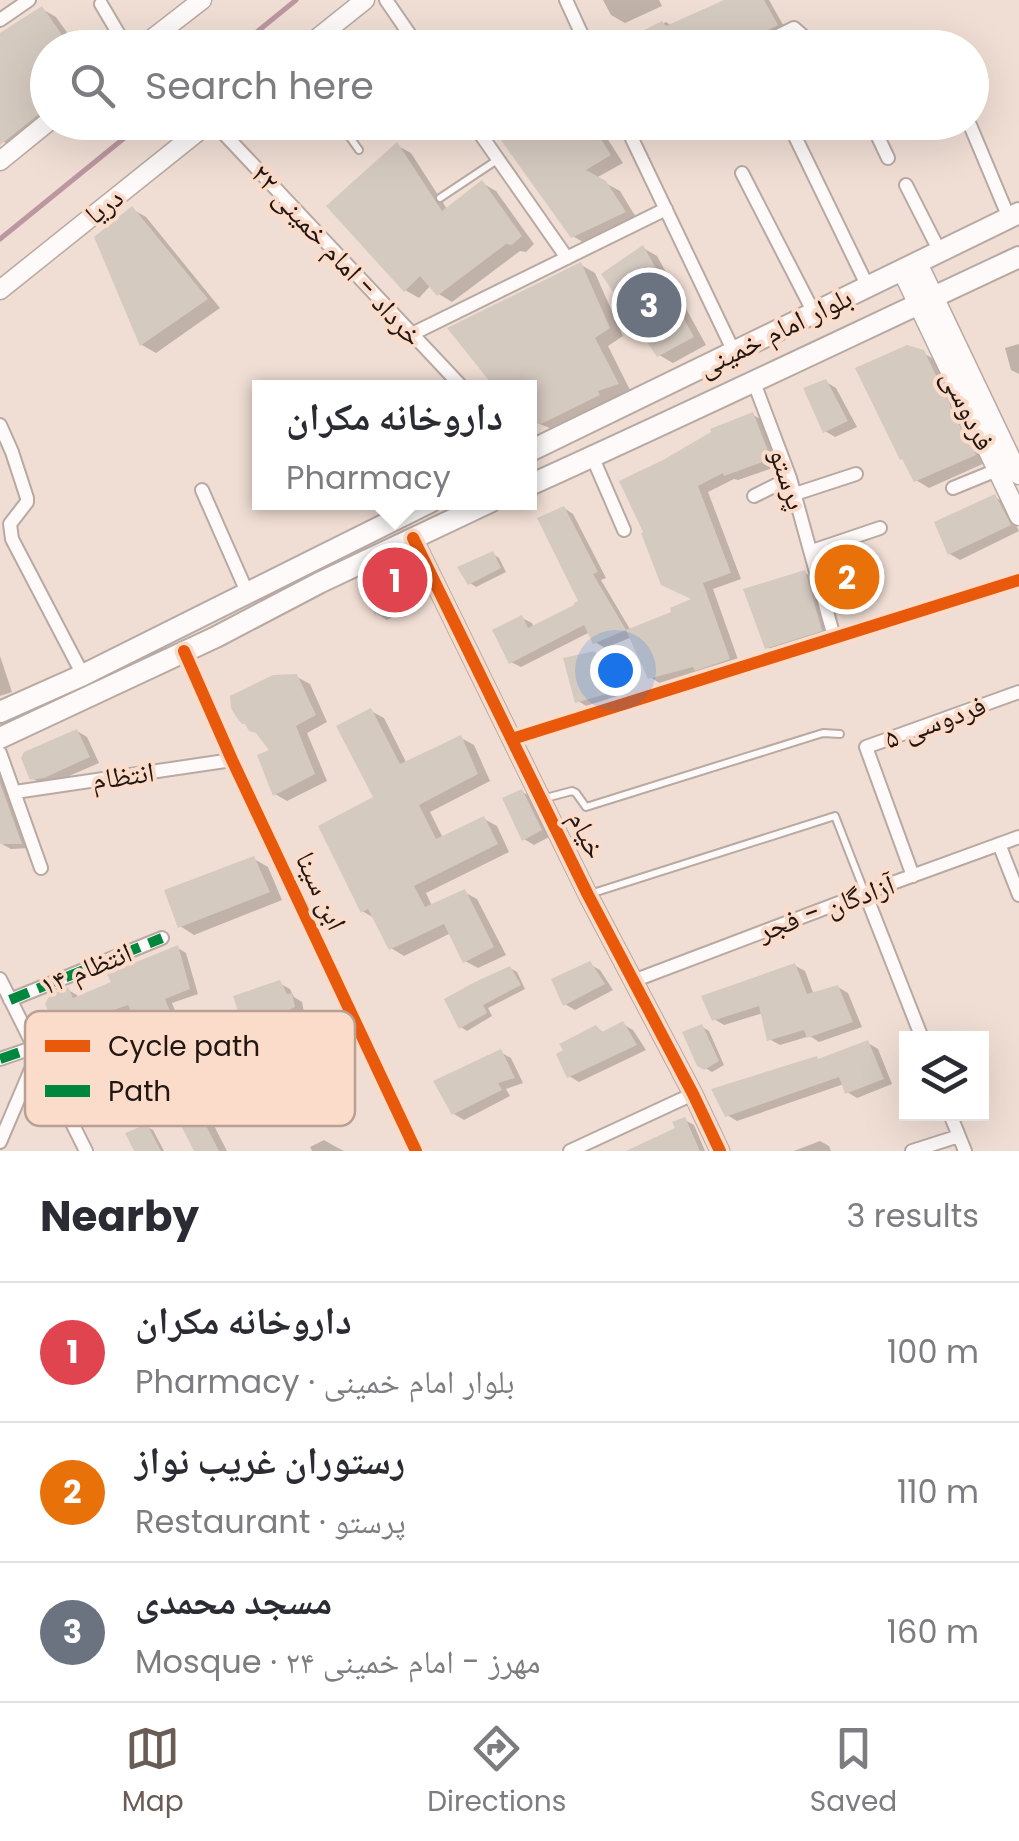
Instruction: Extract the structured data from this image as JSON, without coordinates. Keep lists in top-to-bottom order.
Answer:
{
  "streets": {
    "main road": ["بلوار امام خمینی"],
    "street": [
      "دریا",
      "خرداد - امام خمینی ۲۲",
      "فردوسی",
      "پرستو",
      "فردوسی ۵",
      "انتظام",
      "خیام",
      "ابن سینا",
      "آزادگان - فجر",
      "انتظام ۱۴"
    ]
  },
  "crossings": [
    ["بلوار امام خمینی", "فردوسی"],
    ["بلوار امام خمینی", "پرستو"],
    ["فردوسی ۵", "آزادگان - فجر"],
    ["انتظام", "ابن سینا"],
    ["خیام", "آزادگان - فجر"]
  ],
  "legend": ["Cycle path", "Path"],
  "page": {
    "search": "Search here",
    "pins": ["3", "2", "1"],
    "popup": ["داروخانه مکران", "Pharmacy"],
    "heading": ["Nearby", "3 results"],
    "list": [
      {
        "mark": "1",
        "name": "داروخانه مکران",
        "note": "Pharmacy · بلوار امام خمینی",
        "value": "100 m"
      },
      {
        "mark": "2",
        "name": "رستوران غریب نواز",
        "note": "Restaurant · پرستو",
        "value": "110 m"
      },
      {
        "mark": "3",
        "name": "مسجد محمدی",
        "note": "Mosque · مهرز - امام خمینی ۲۴",
        "value": "160 m"
      }
    ],
    "nav": ["Map", "Directions", "Saved"]
  }
}
